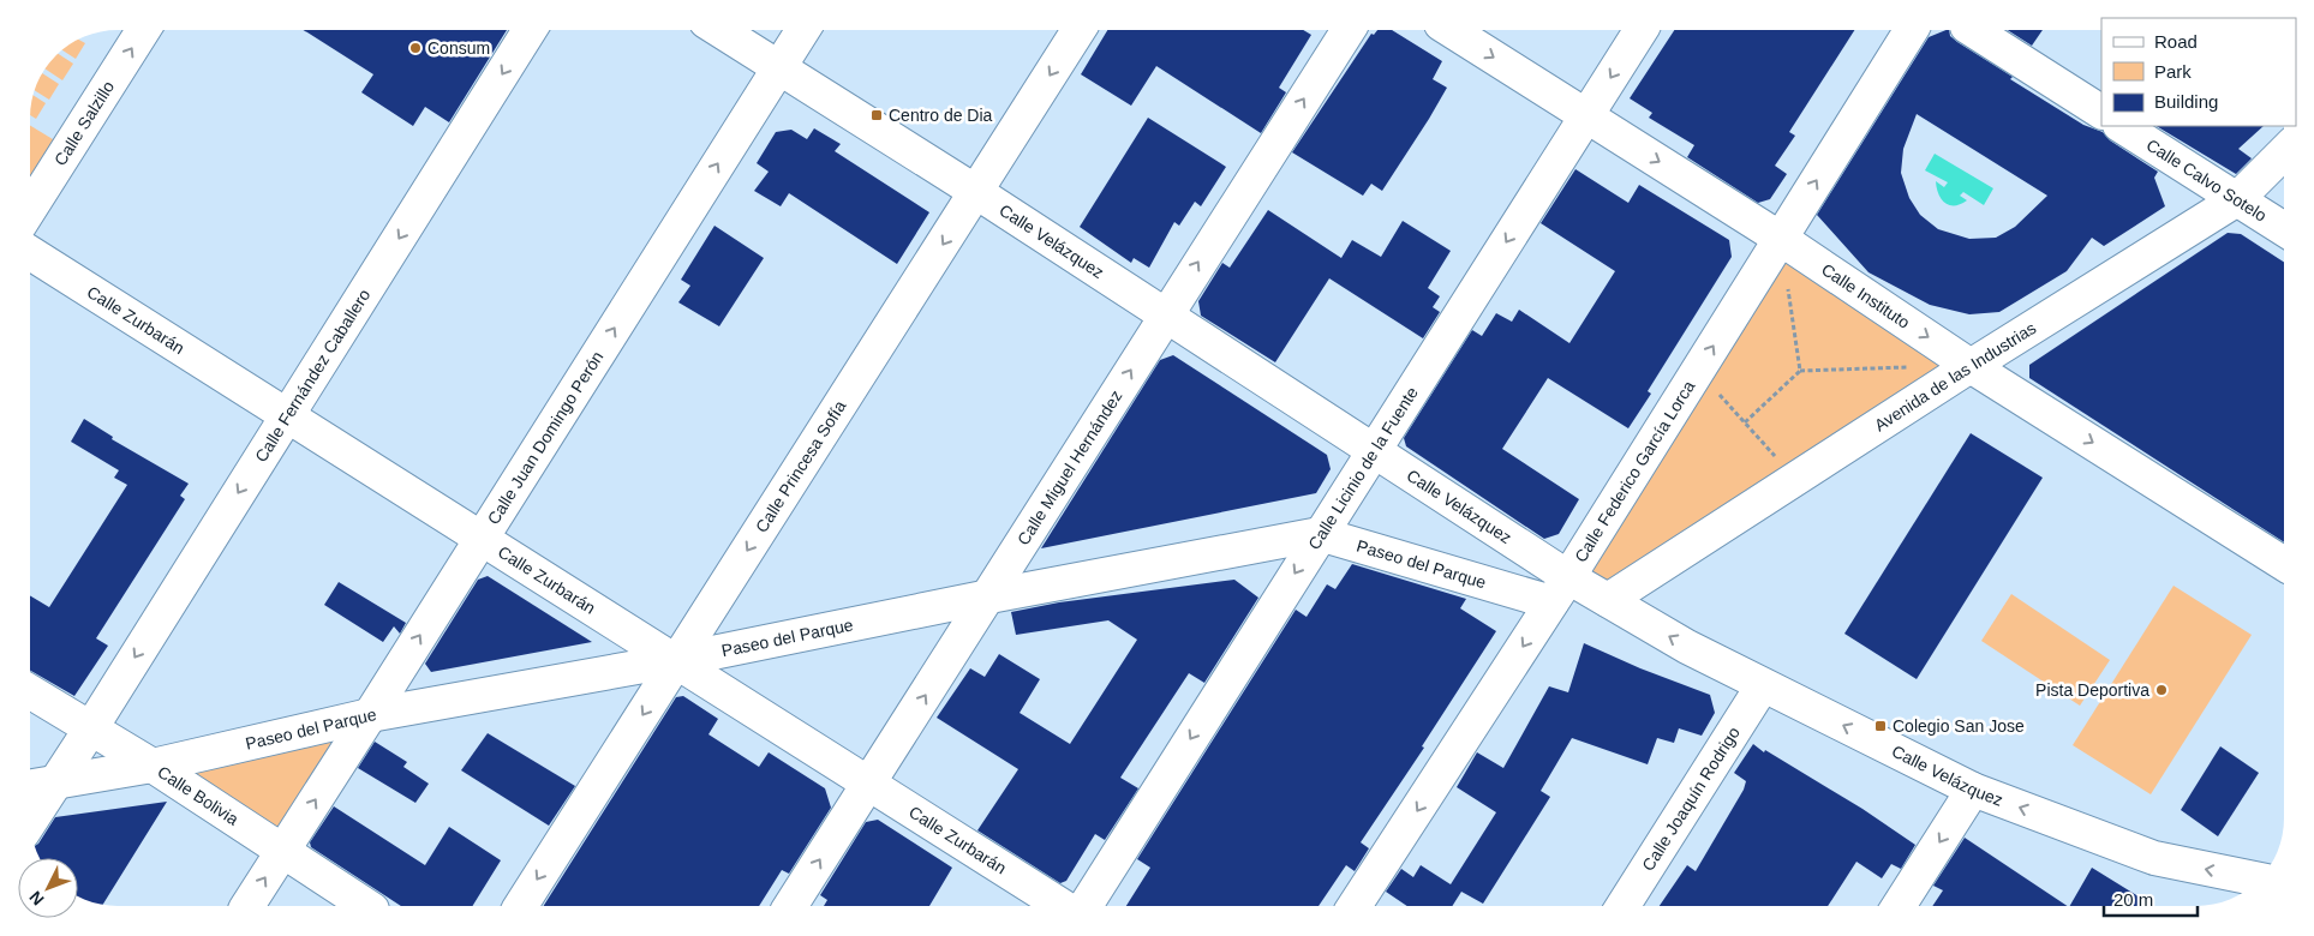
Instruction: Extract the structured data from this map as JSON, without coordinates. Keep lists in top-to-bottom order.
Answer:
{
  "streets": {
    "street": [
      "Calle Salzillo",
      "Calle Calvo Sotelo",
      "Calle Velázquez",
      "Calle Instituto",
      "Calle Zurbarán",
      "Calle Fernández Caballero",
      "Avenida de las Industrias",
      "Calle Juan Domingo Perón",
      "Calle Princesa Sofía",
      "Calle Miguel Hernández",
      "Calle Licinio de la Fuente",
      "Calle Federico García Lorca",
      "Paseo del Parque",
      "Calle Bolivia",
      "Calle Joaquín Rodrigo"
    ]
  },
  "crossings": [
    ["Calle Calvo Sotelo", "Avenida de las Industrias"],
    ["Calle Velázquez", "Avenida de las Industrias"],
    ["Calle Velázquez", "Calle Juan Domingo Perón"],
    ["Calle Velázquez", "Calle Princesa Sofía"],
    ["Calle Velázquez", "Calle Miguel Hernández"],
    ["Calle Velázquez", "Calle Licinio de la Fuente"],
    ["Calle Velázquez", "Calle Federico García Lorca"],
    ["Calle Velázquez", "Paseo del Parque"],
    ["Calle Velázquez", "Calle Joaquín Rodrigo"],
    ["Calle Instituto", "Avenida de las Industrias"],
    ["Calle Instituto", "Calle Licinio de la Fuente"],
    ["Calle Instituto", "Calle Federico García Lorca"],
    ["Calle Zurbarán", "Calle Fernández Caballero"],
    ["Calle Zurbarán", "Calle Juan Domingo Perón"],
    ["Calle Zurbarán", "Calle Princesa Sofía"],
    ["Calle Zurbarán", "Calle Miguel Hernández"],
    ["Calle Zurbarán", "Paseo del Parque"],
    ["Calle Fernández Caballero", "Paseo del Parque"],
    ["Calle Fernández Caballero", "Calle Bolivia"],
    ["Calle Juan Domingo Perón", "Paseo del Parque"],
    ["Calle Juan Domingo Perón", "Calle Bolivia"],
    ["Calle Princesa Sofía", "Paseo del Parque"],
    ["Calle Miguel Hernández", "Paseo del Parque"],
    ["Calle Licinio de la Fuente", "Paseo del Parque"],
    ["Calle Federico García Lorca", "Paseo del Parque"],
    ["Paseo del Parque", "Calle Bolivia"]
  ],
  "one_way": [
    "Calle Salzillo",
    "Calle Velázquez",
    "Calle Instituto",
    "Calle Fernández Caballero",
    "Calle Juan Domingo Perón",
    "Calle Princesa Sofía",
    "Calle Miguel Hernández",
    "Calle Licinio de la Fuente"
  ],
  "places": {
    "other": ["Consum", "Pista Deportiva"],
    "transit": ["Centro de Dia", "Colegio San Jose"]
  },
  "legend": ["Road", "Park", "Building"],
  "scale_bar": "20 m",
  "north": "bottom left"
}
